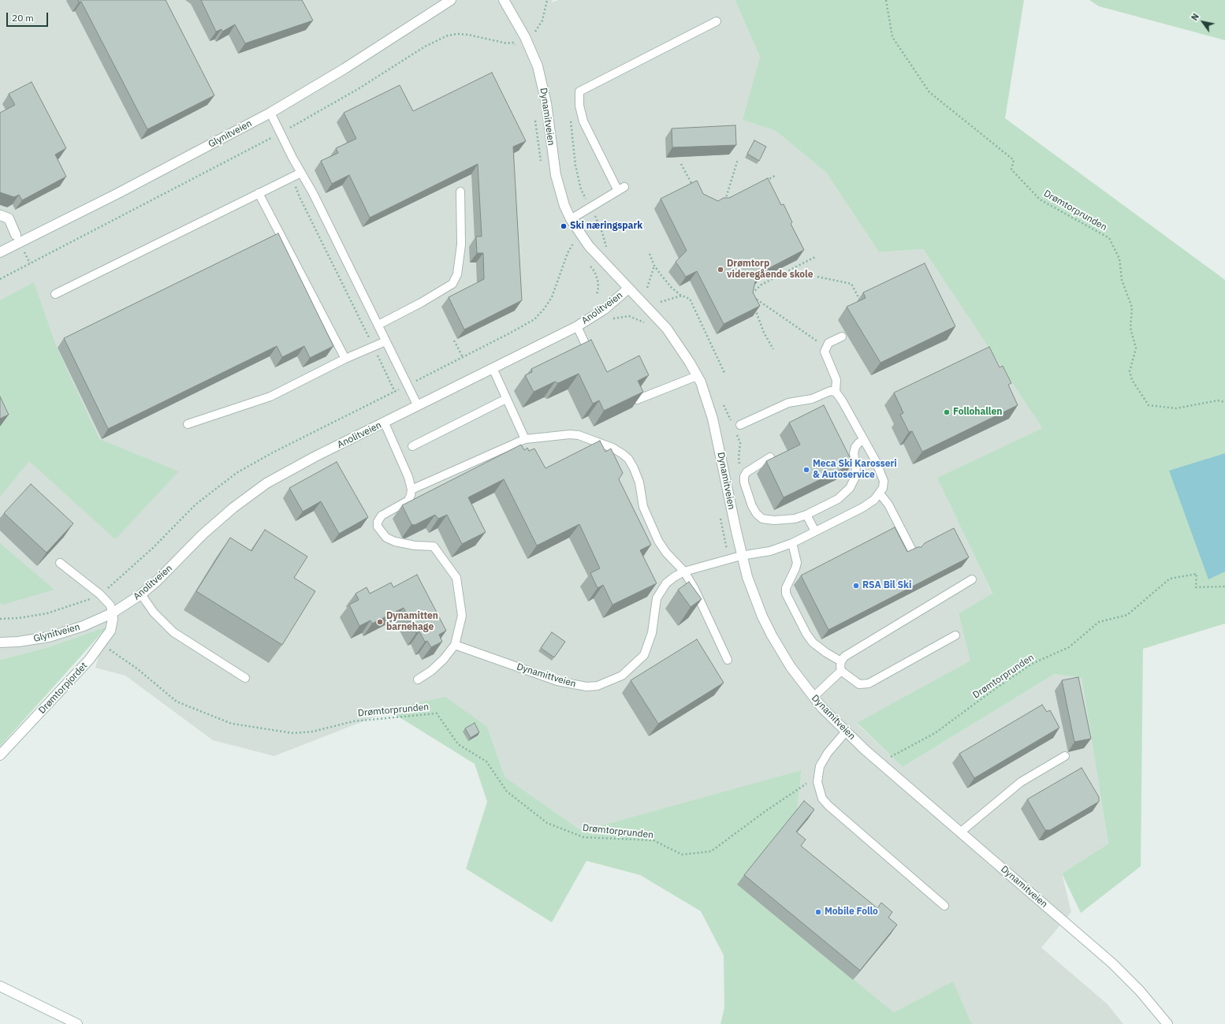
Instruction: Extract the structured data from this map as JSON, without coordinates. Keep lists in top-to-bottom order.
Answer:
{
  "streets": {
    "street": [
      "Dynamitveien",
      "Glynitveien",
      "Anolitveien",
      "Drømtorpjordet"
    ],
    "lane": ["Dynamittveien"],
    "path": ["Drømtorprunden"]
  },
  "crossings": [
    ["Dynamitveien", "Drømtorprunden"],
    ["Dynamitveien", "Anolitveien"],
    ["Dynamitveien", "Dynamittveien"],
    ["Glynitveien", "Anolitveien"],
    ["Glynitveien", "Drømtorpjordet"],
    ["Drømtorprunden", "Drømtorpjordet"],
    ["Anolitveien", "Drømtorpjordet"]
  ],
  "places": [
    "Ski næringspark",
    "Drømtorp videregående skole",
    "Follohallen",
    "Meca Ski Karosseri & Autoservice",
    "RSA Bil Ski",
    "Dynamitten barnehage",
    "Mobile Follo"
  ],
  "scale_bar": "20 m",
  "north": "top left"
}
